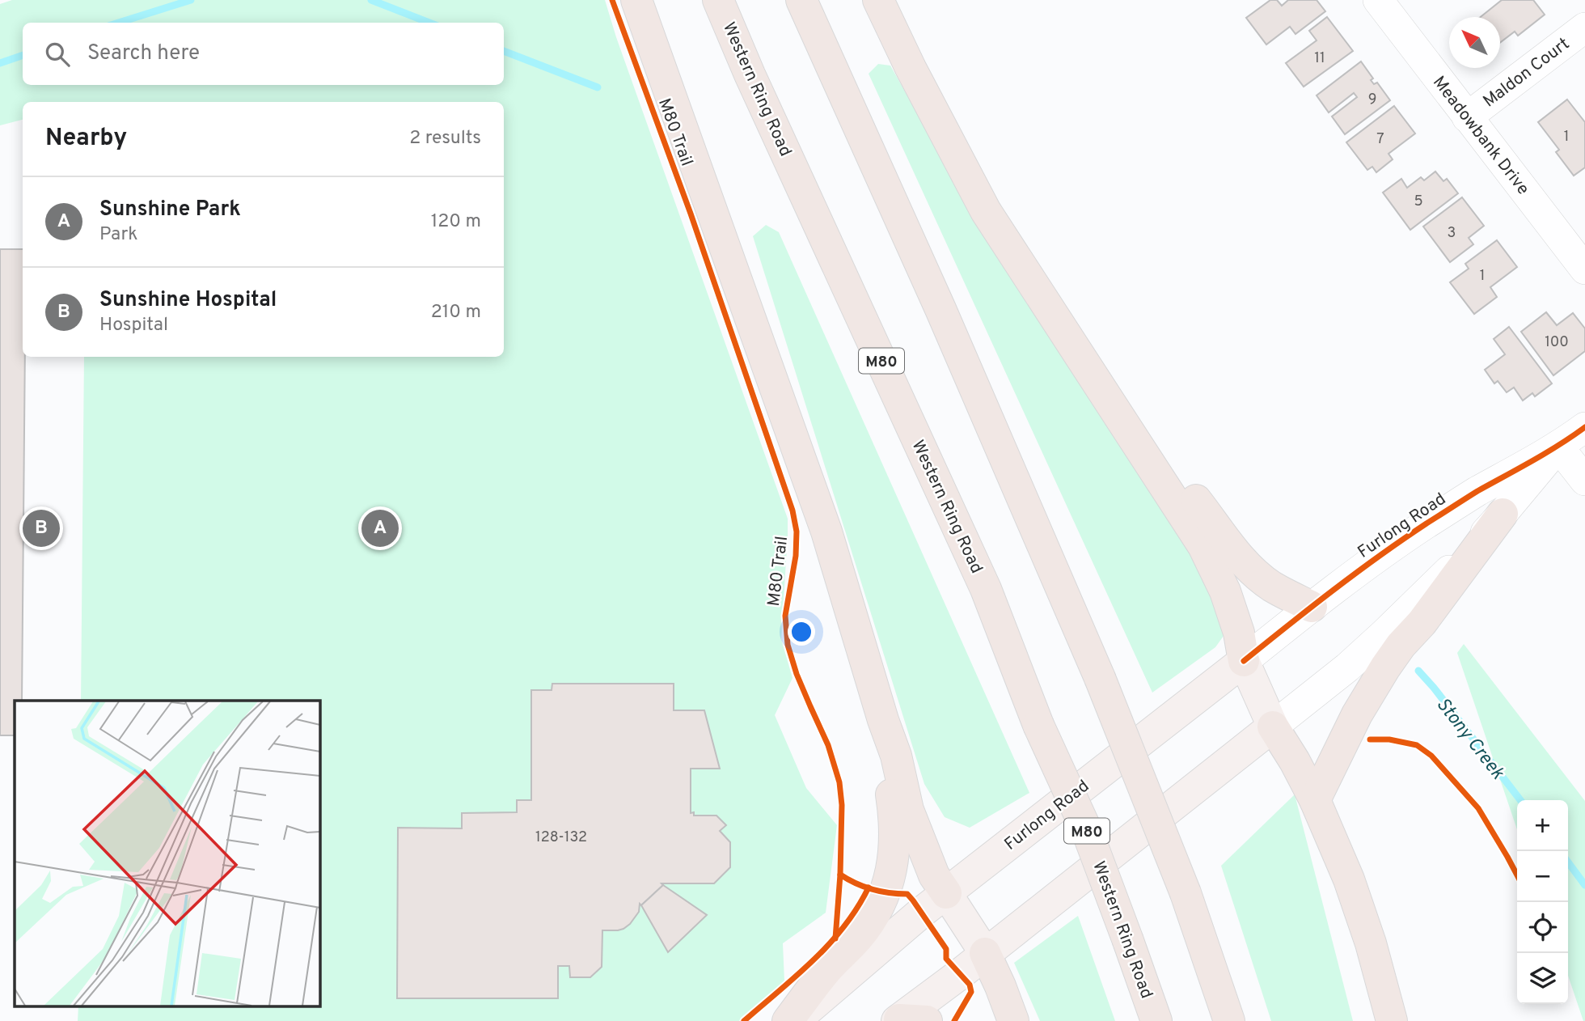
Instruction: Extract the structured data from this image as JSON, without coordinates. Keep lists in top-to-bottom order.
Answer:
{
  "streets": {
    "highway": ["Western Ring Road", "M80"],
    "main road": ["Furlong Road"],
    "street": ["Maldon Court", "Meadowbank Drive"],
    "cycle path": ["M80 Trail"]
  },
  "crossings": [
    ["Maldon Court", "Meadowbank Drive"]
  ],
  "water": ["Stony Creek"],
  "house_numbers": [
    "11",
    "9",
    "1",
    "7",
    "5",
    "3",
    "1",
    "100",
    "128-132"
  ],
  "north": "top left",
  "page": {
    "search": "Search here",
    "heading": ["Nearby", "2 results"],
    "list": [
      {
        "mark": "A",
        "name": "Sunshine Park",
        "note": "Park",
        "value": "120 m"
      },
      {
        "mark": "B",
        "name": "Sunshine Hospital",
        "note": "Hospital",
        "value": "210 m"
      }
    ],
    "pins": ["A", "B"],
    "map_buttons": ["+", "−"]
  }
}
